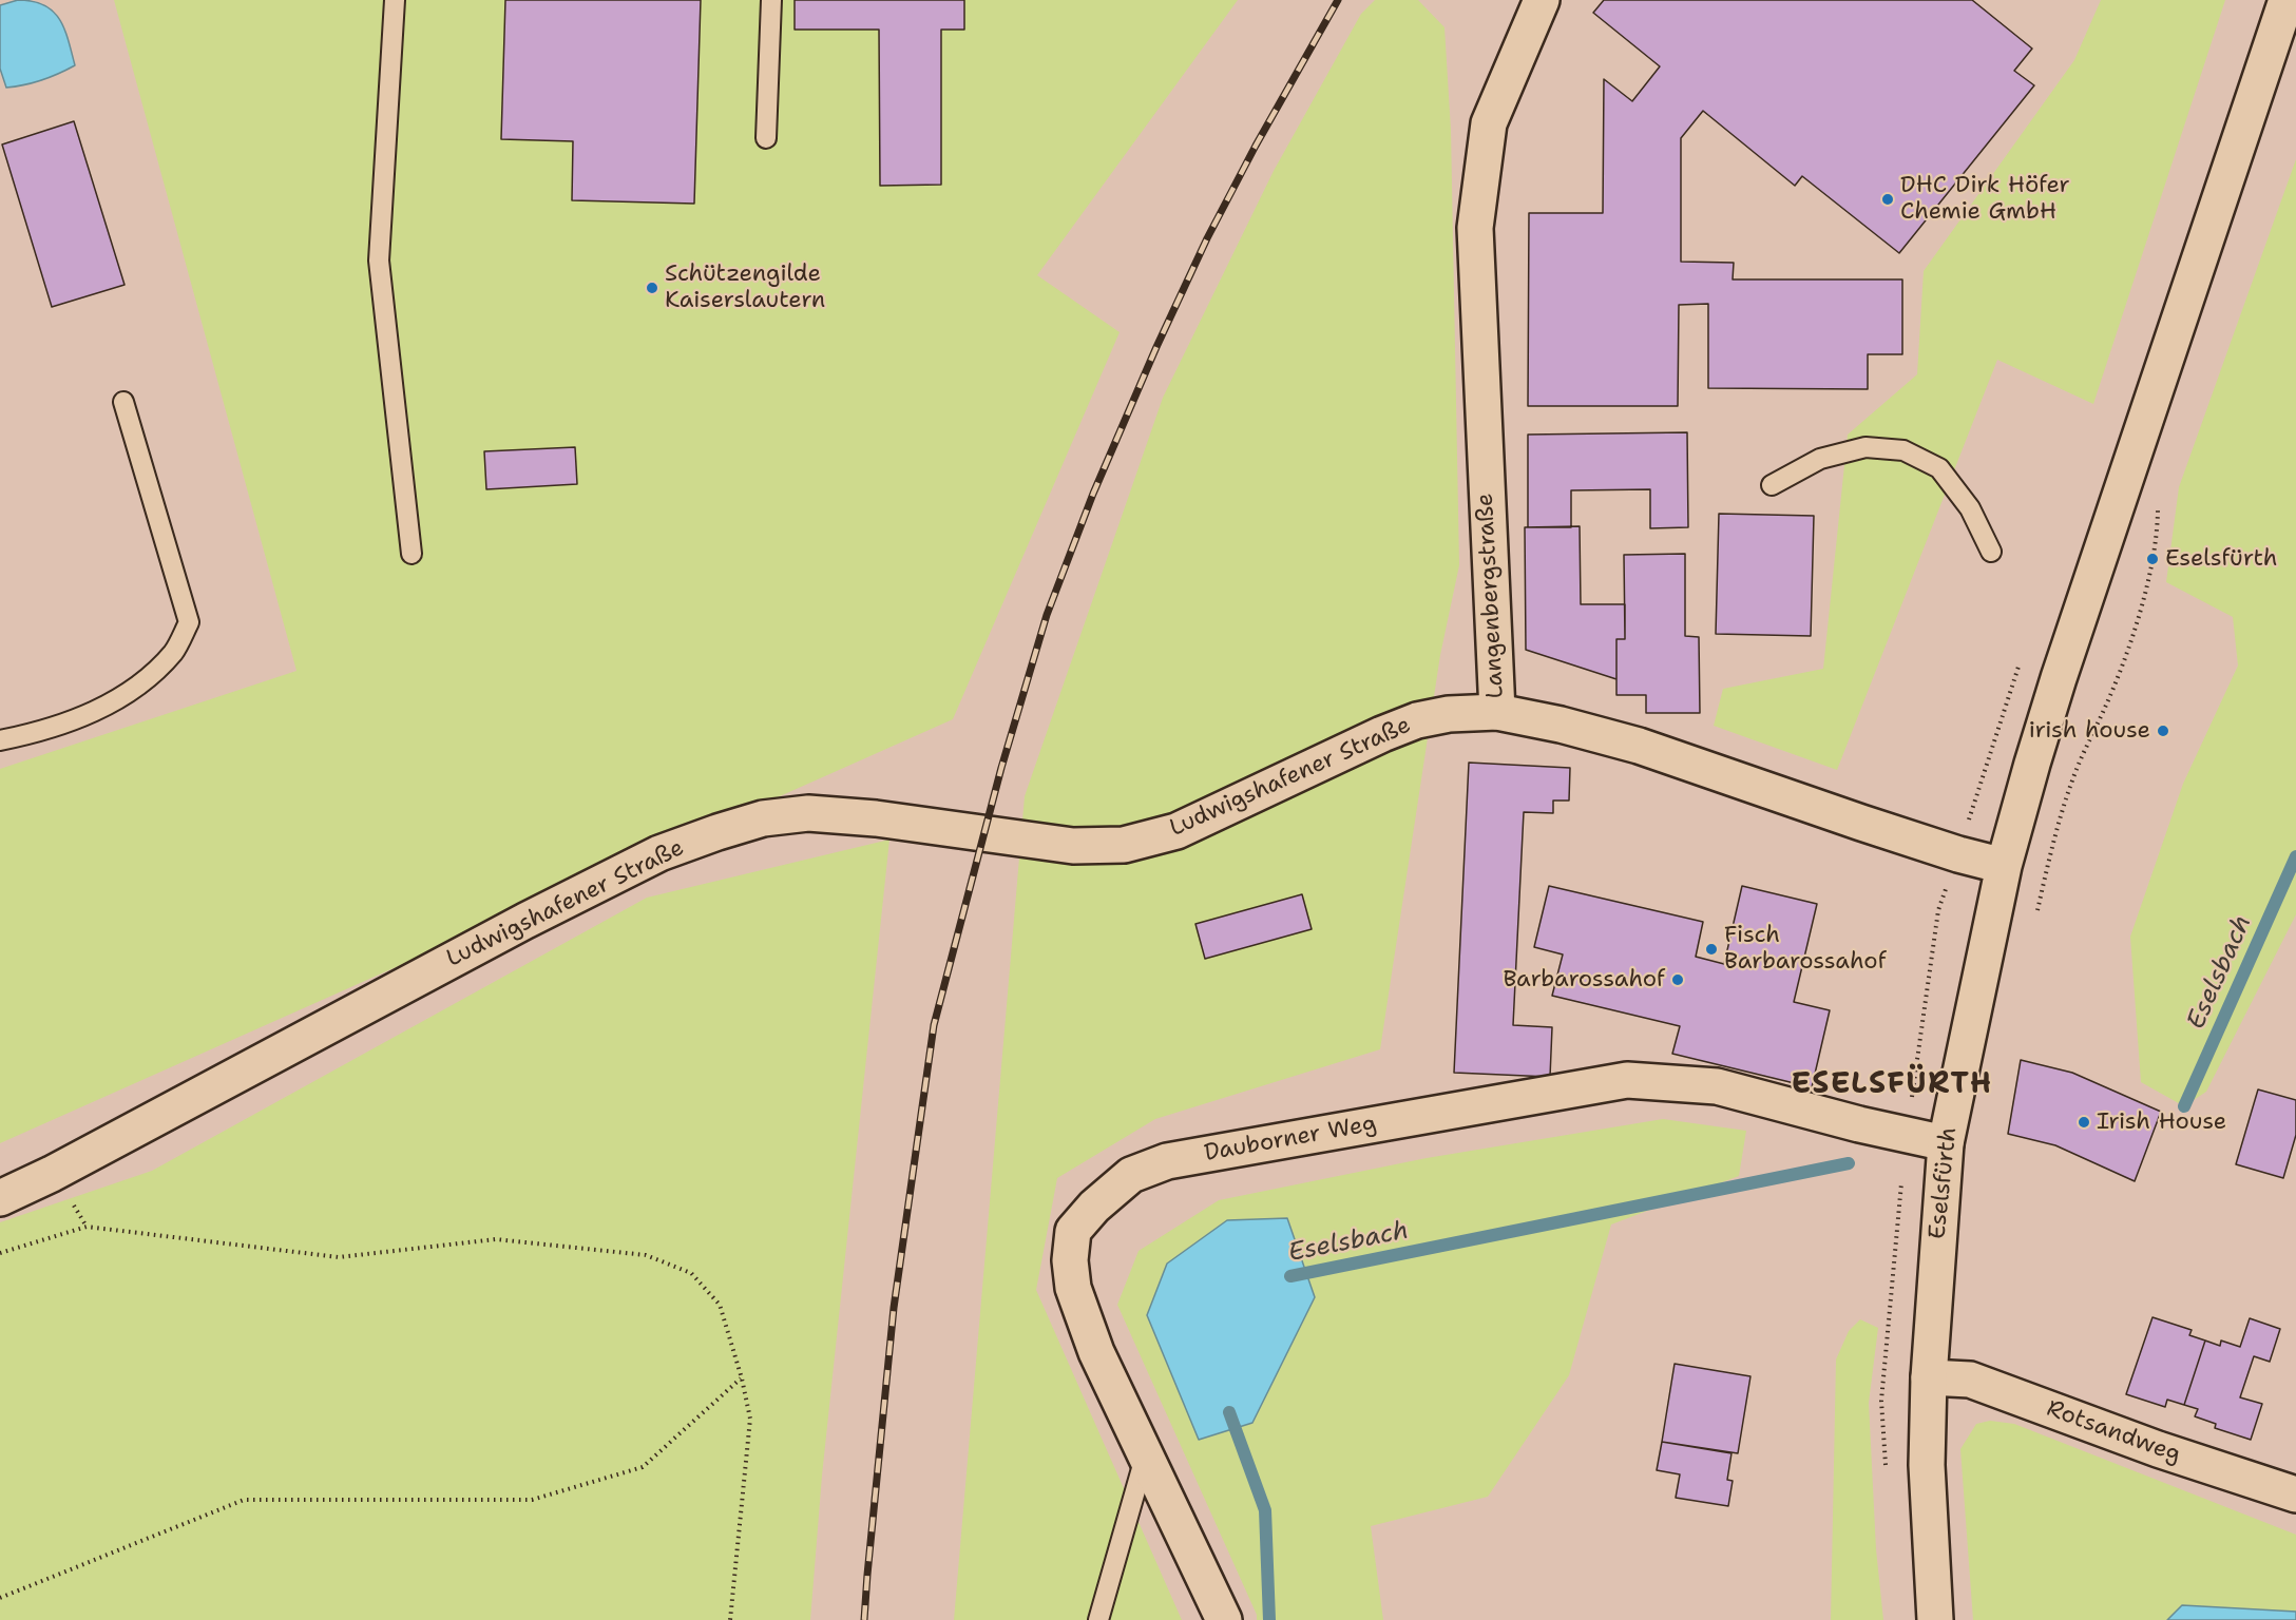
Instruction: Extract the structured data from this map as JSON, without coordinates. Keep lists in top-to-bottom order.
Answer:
{
  "streets": {
    "street": [
      "Langenbergstraße",
      "Ludwigshafener Straße",
      "Dauborner Weg",
      "Eselsfürth",
      "Rotsandweg"
    ]
  },
  "crossings": [
    ["Langenbergstraße", "Ludwigshafener Straße"],
    ["Langenbergstraße", "Eselsfürth"],
    ["Dauborner Weg", "Eselsfürth"],
    ["Eselsfürth", "Rotsandweg"]
  ],
  "districts": ["ESELSFÜRTH"],
  "water": ["Eselsbach"],
  "places": [
    "DHC Dirk Höfer Chemie GmbH",
    "Schützengilde Kaiserslautern",
    "Eselsfürth",
    "irish house",
    "Fisch Barbarossahof",
    "Barbarossahof",
    "Irish House"
  ]
}
